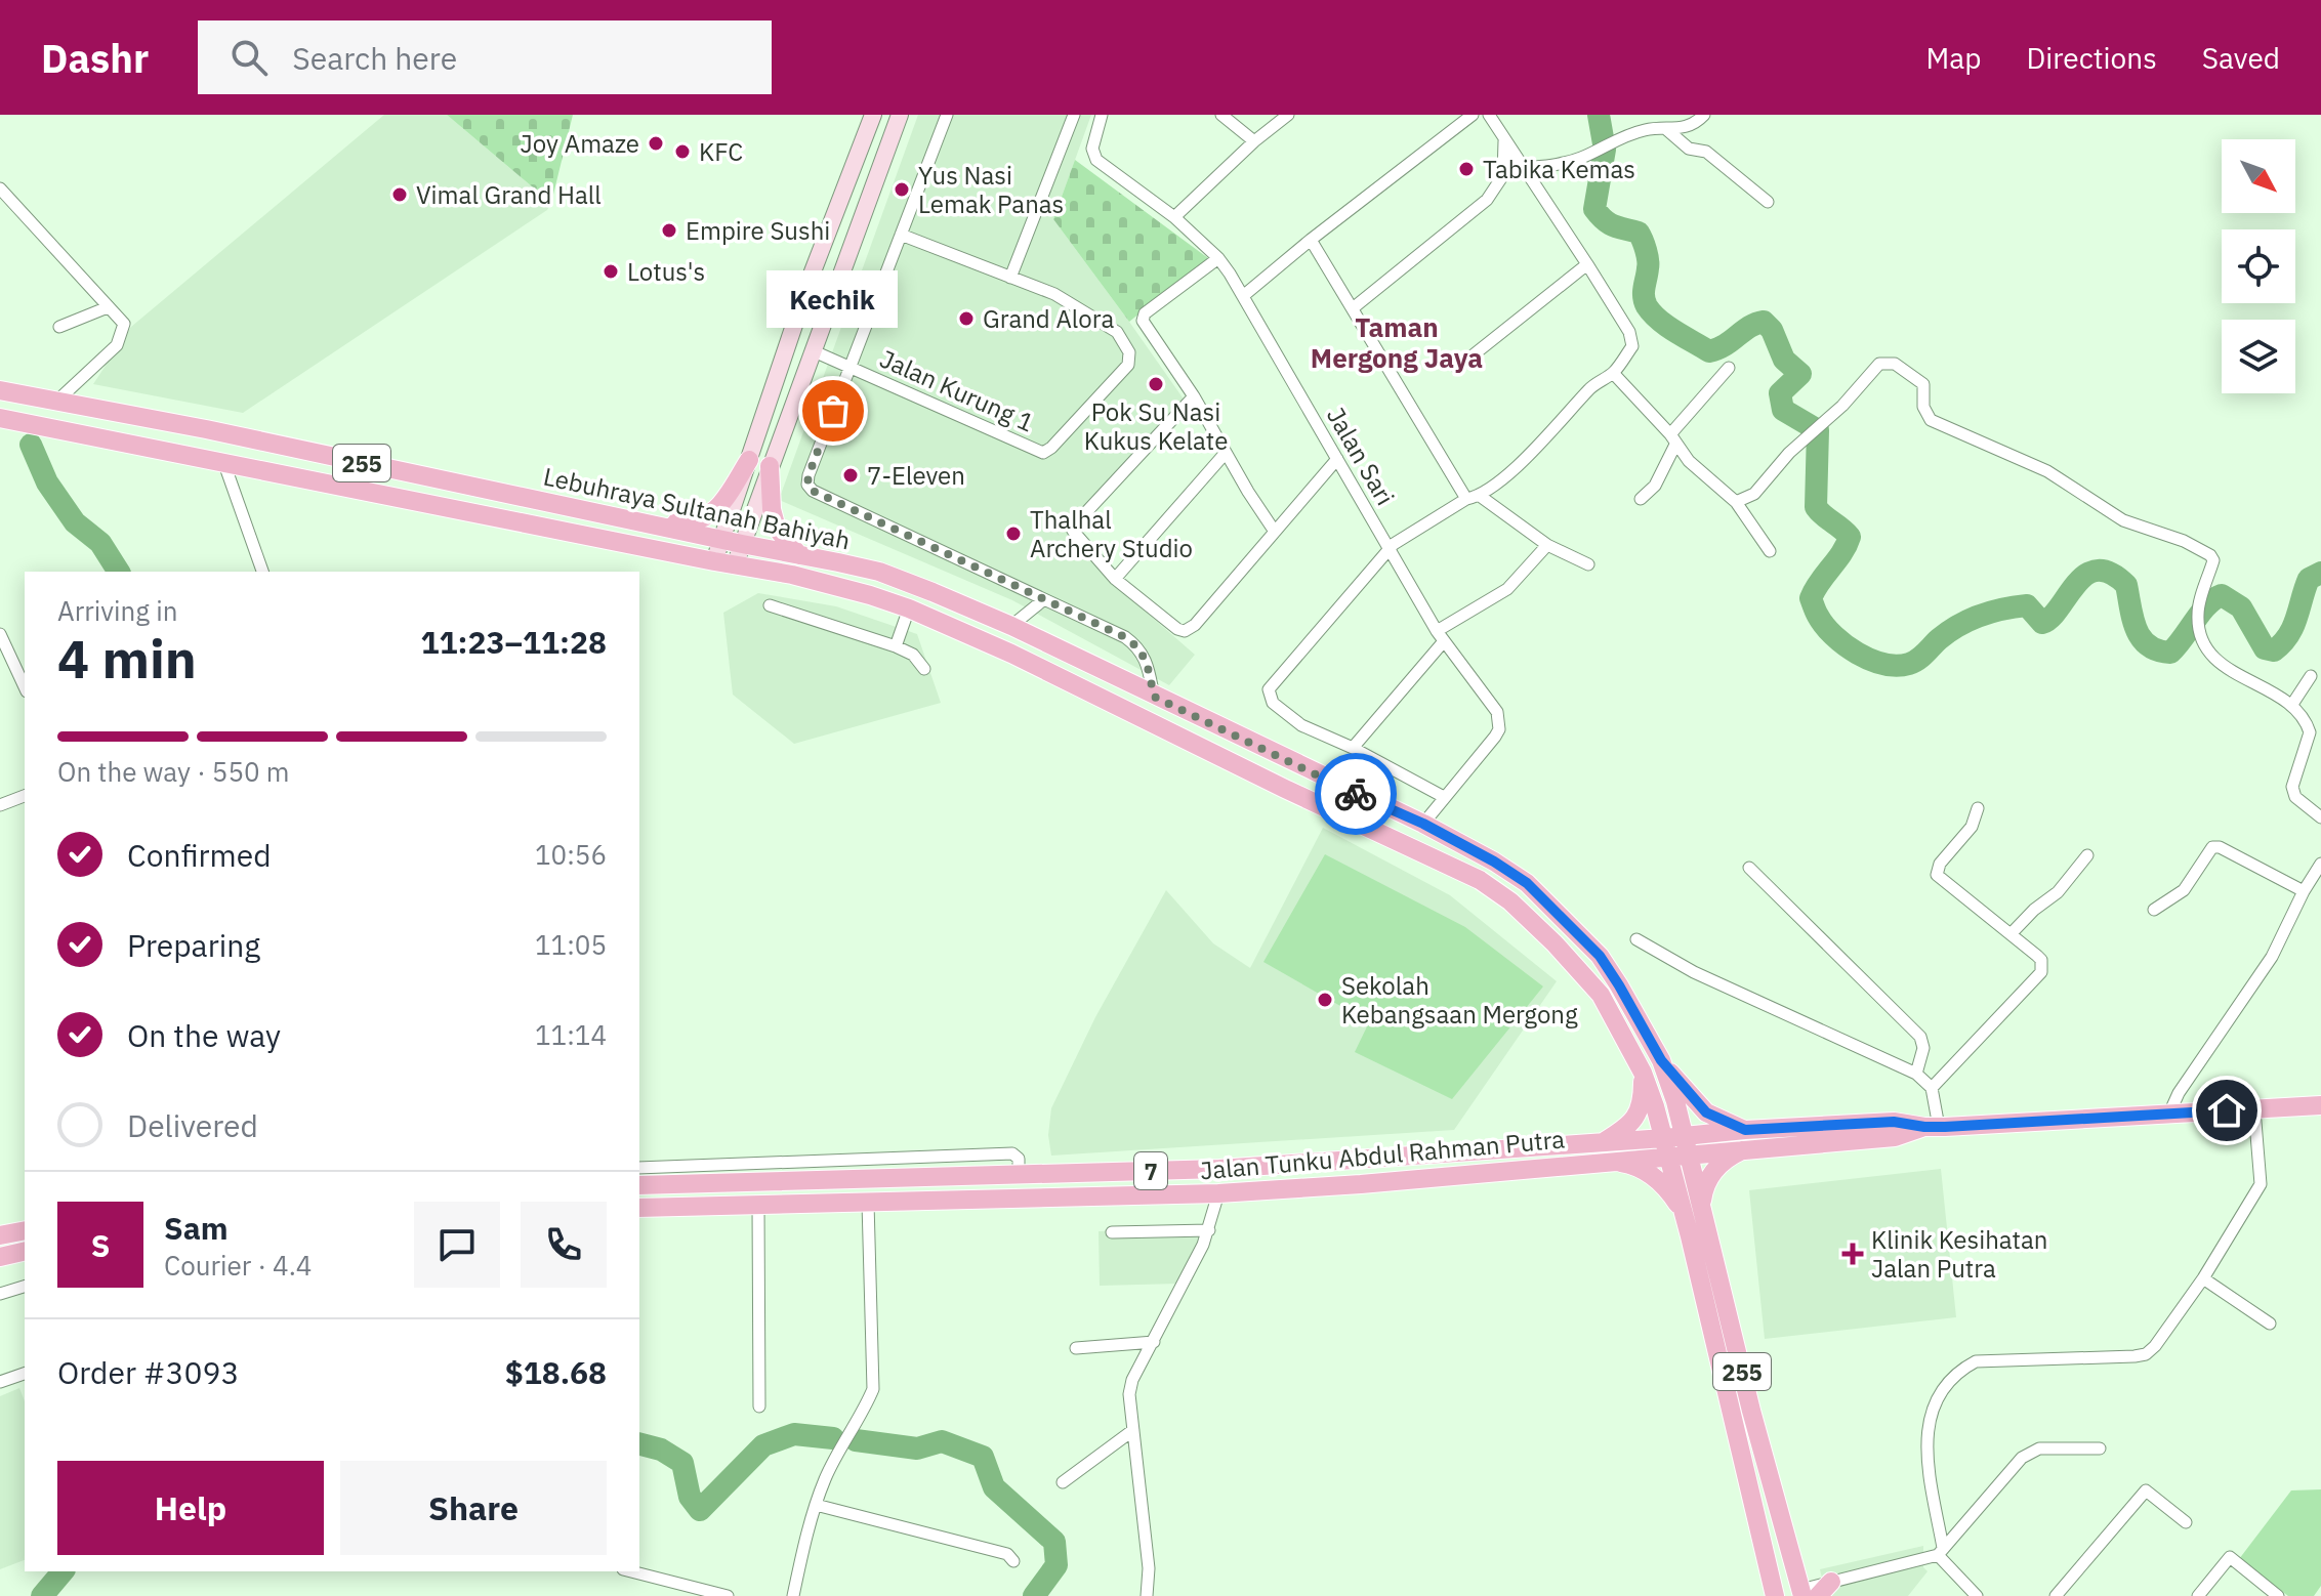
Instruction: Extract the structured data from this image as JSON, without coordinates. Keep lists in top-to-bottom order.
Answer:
{
  "streets": {
    "main road": [
      "255",
      "Lebuhraya Sultanah Bahiyah",
      "Jalan Tunku Abdul Rahman Putra",
      "7"
    ],
    "street": ["Jalan Kurung 1", "Jalan Sari"]
  },
  "crossings": [
    ["Jalan Sari", "Lebuhraya Sultanah Bahiyah"],
    ["Lebuhraya Sultanah Bahiyah", "Jalan Tunku Abdul Rahman Putra"],
    ["Lebuhraya Sultanah Bahiyah", "7"],
    ["Jalan Tunku Abdul Rahman Putra", "7"]
  ],
  "districts": ["Taman Mergong Jaya"],
  "places": {
    "other": [
      "Joy Amaze",
      "KFC",
      "Tabika Kemas",
      "Yus Nasi Lemak Panas",
      "Vimal Grand Hall",
      "Empire Sushi",
      "Lotus's",
      "Grand Alora",
      "Pok Su Nasi Kukus Kelate",
      "Kechik",
      "7-Eleven",
      "Thalhal Archery Studio",
      "Sekolah Kebangsaan Mergong"
    ],
    "health": ["Klinik Kesihatan Jalan Putra"]
  },
  "north": "bottom right",
  "page": {
    "header": "Dashr",
    "search": "Search here",
    "nav": ["Map", "Directions", "Saved"],
    "bubble": "Kechik",
    "heading": ["4 min", "Arriving in", "11:23–11:28"],
    "panel": [
      "Sam",
      "Courier · 4.4",
      "Order #3093",
      "$18.68"
    ],
    "bar": "On the way · 550 m",
    "list": [
      ["Confirmed", "10:56"],
      ["Preparing", "11:05"],
      ["On the way", "11:14"],
      "Delivered"
    ],
    "round": "S",
    "buttons": ["Help", "Share"]
  }
}
